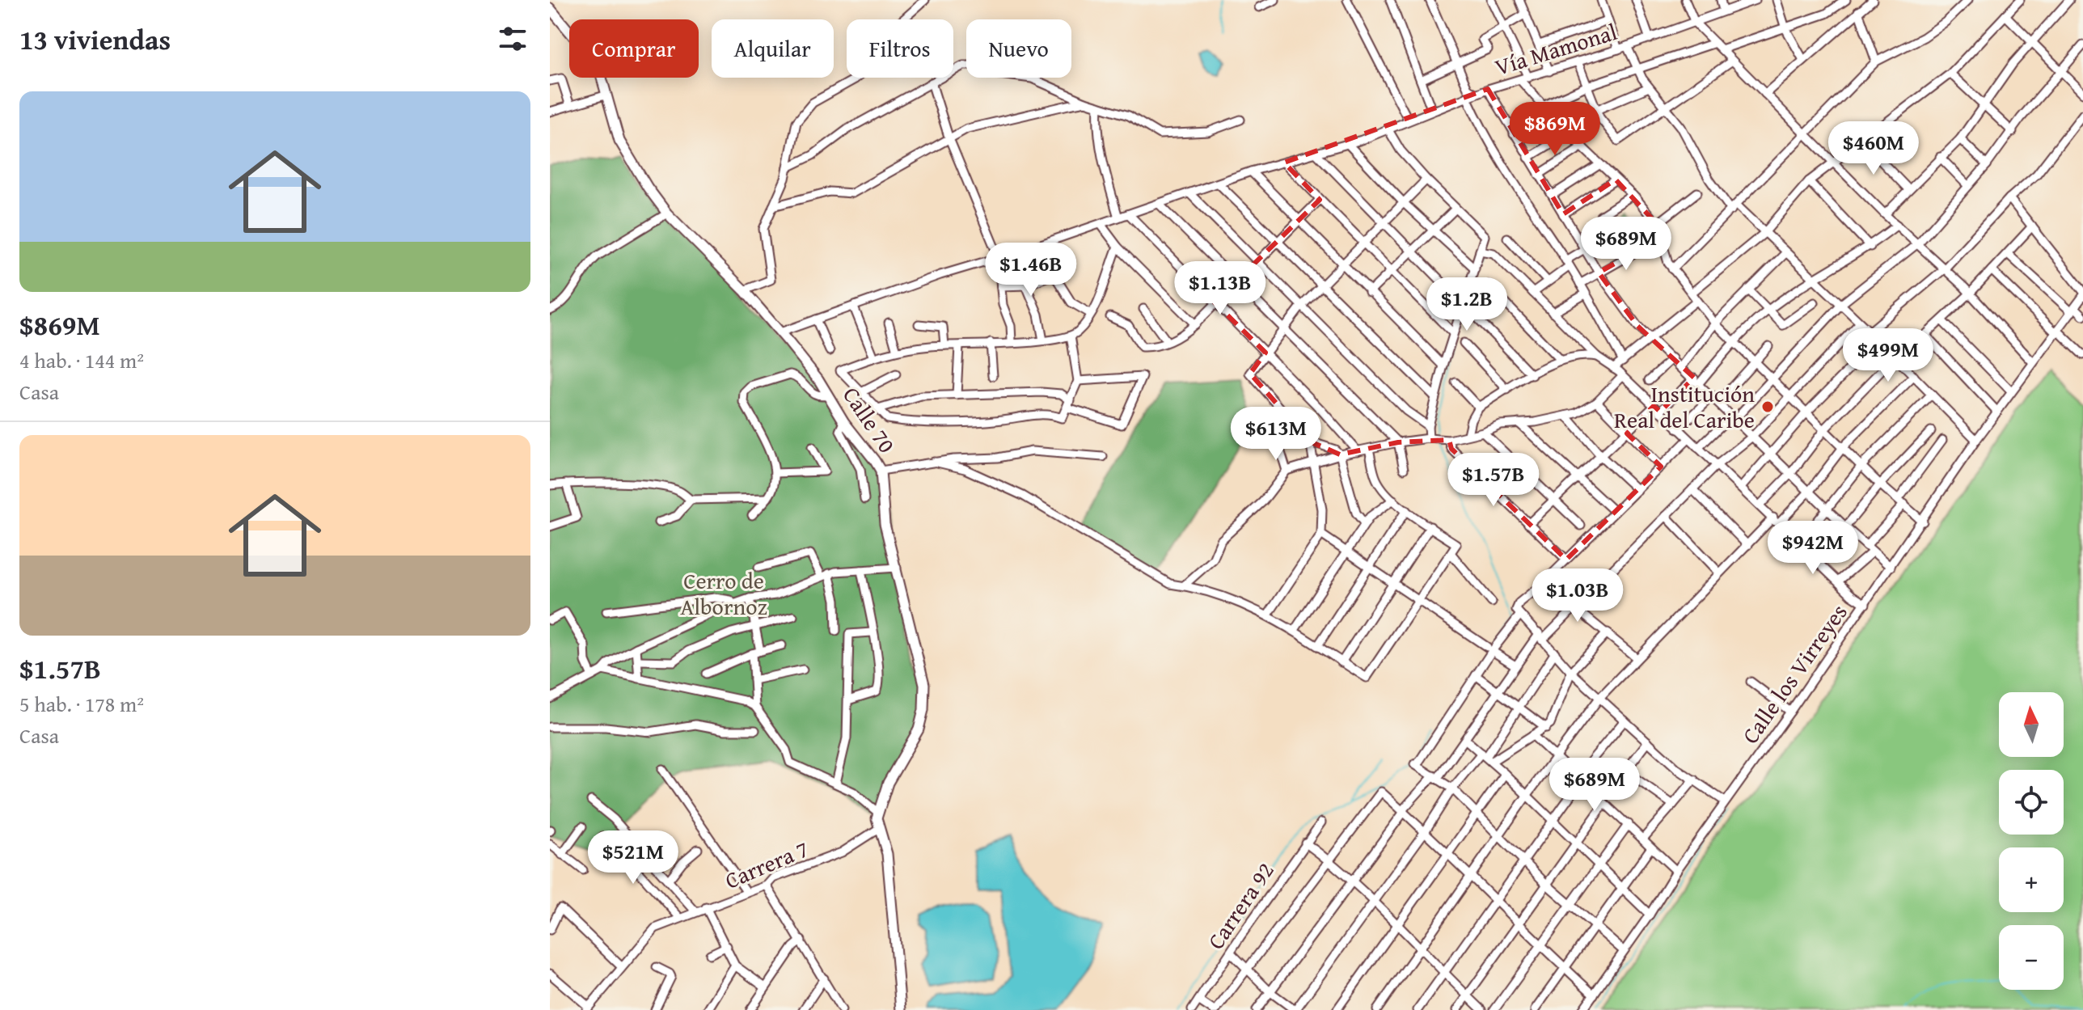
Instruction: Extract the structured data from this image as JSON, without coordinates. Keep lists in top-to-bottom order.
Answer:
{
  "streets": {
    "street": [
      "Vía Mamonal",
      "Calle 70",
      "Calle los Virreyes",
      "Carrera 7",
      "Carrera 92"
    ]
  },
  "crossings": [
    ["Vía Mamonal", "Calle 70"],
    ["Calle 70", "Carrera 7"]
  ],
  "parks": ["Cerro de Albornoz"],
  "places": ["Institución Real del Caribe"],
  "north": "top",
  "page": {
    "heading": "13 viviendas",
    "chip": [
      "Comprar",
      "Alquilar",
      "Filtros",
      "Nuevo"
    ],
    "list": [
      {
        "name": "$869M",
        "note": "4 hab. · 144 m² · Casa"
      },
      {
        "name": "$1.57B",
        "note": "5 hab. · 178 m² · Casa"
      }
    ],
    "price": [
      "$869M",
      "$460M",
      "$689M",
      "$1.46B",
      "$1.13B",
      "$1.2B",
      "$499M",
      "$613M",
      "$1.57B",
      "$942M",
      "$1.03B",
      "$689M",
      "$521M"
    ],
    "map_buttons": ["+", "−"]
  }
}
